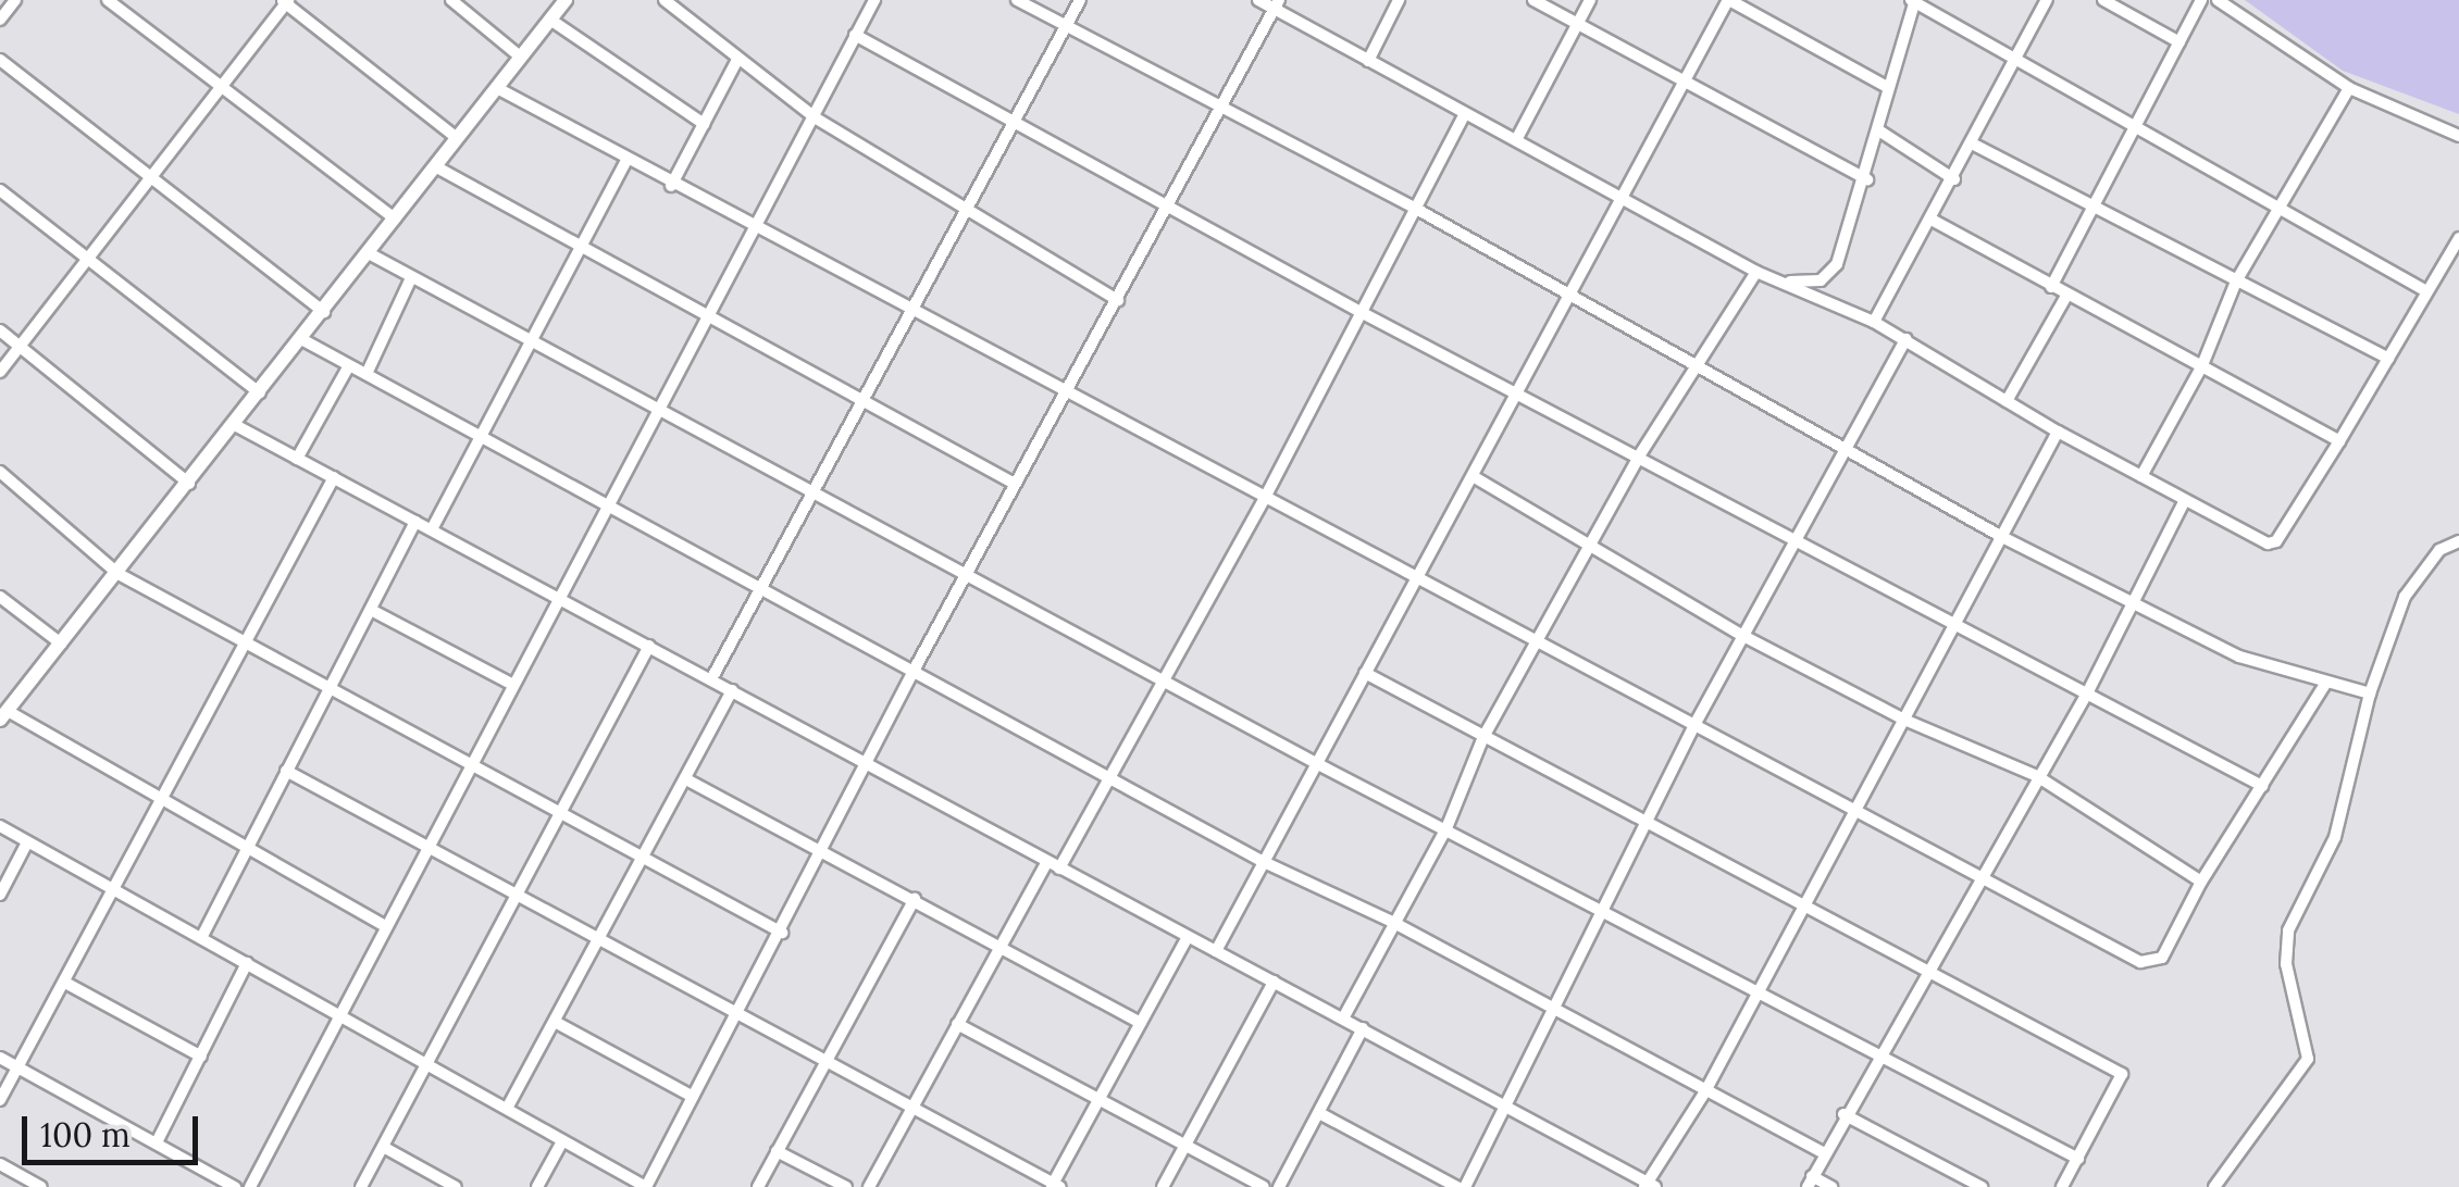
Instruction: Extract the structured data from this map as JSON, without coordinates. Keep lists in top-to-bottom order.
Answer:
{
  "scale_bar": "100 m"
}
